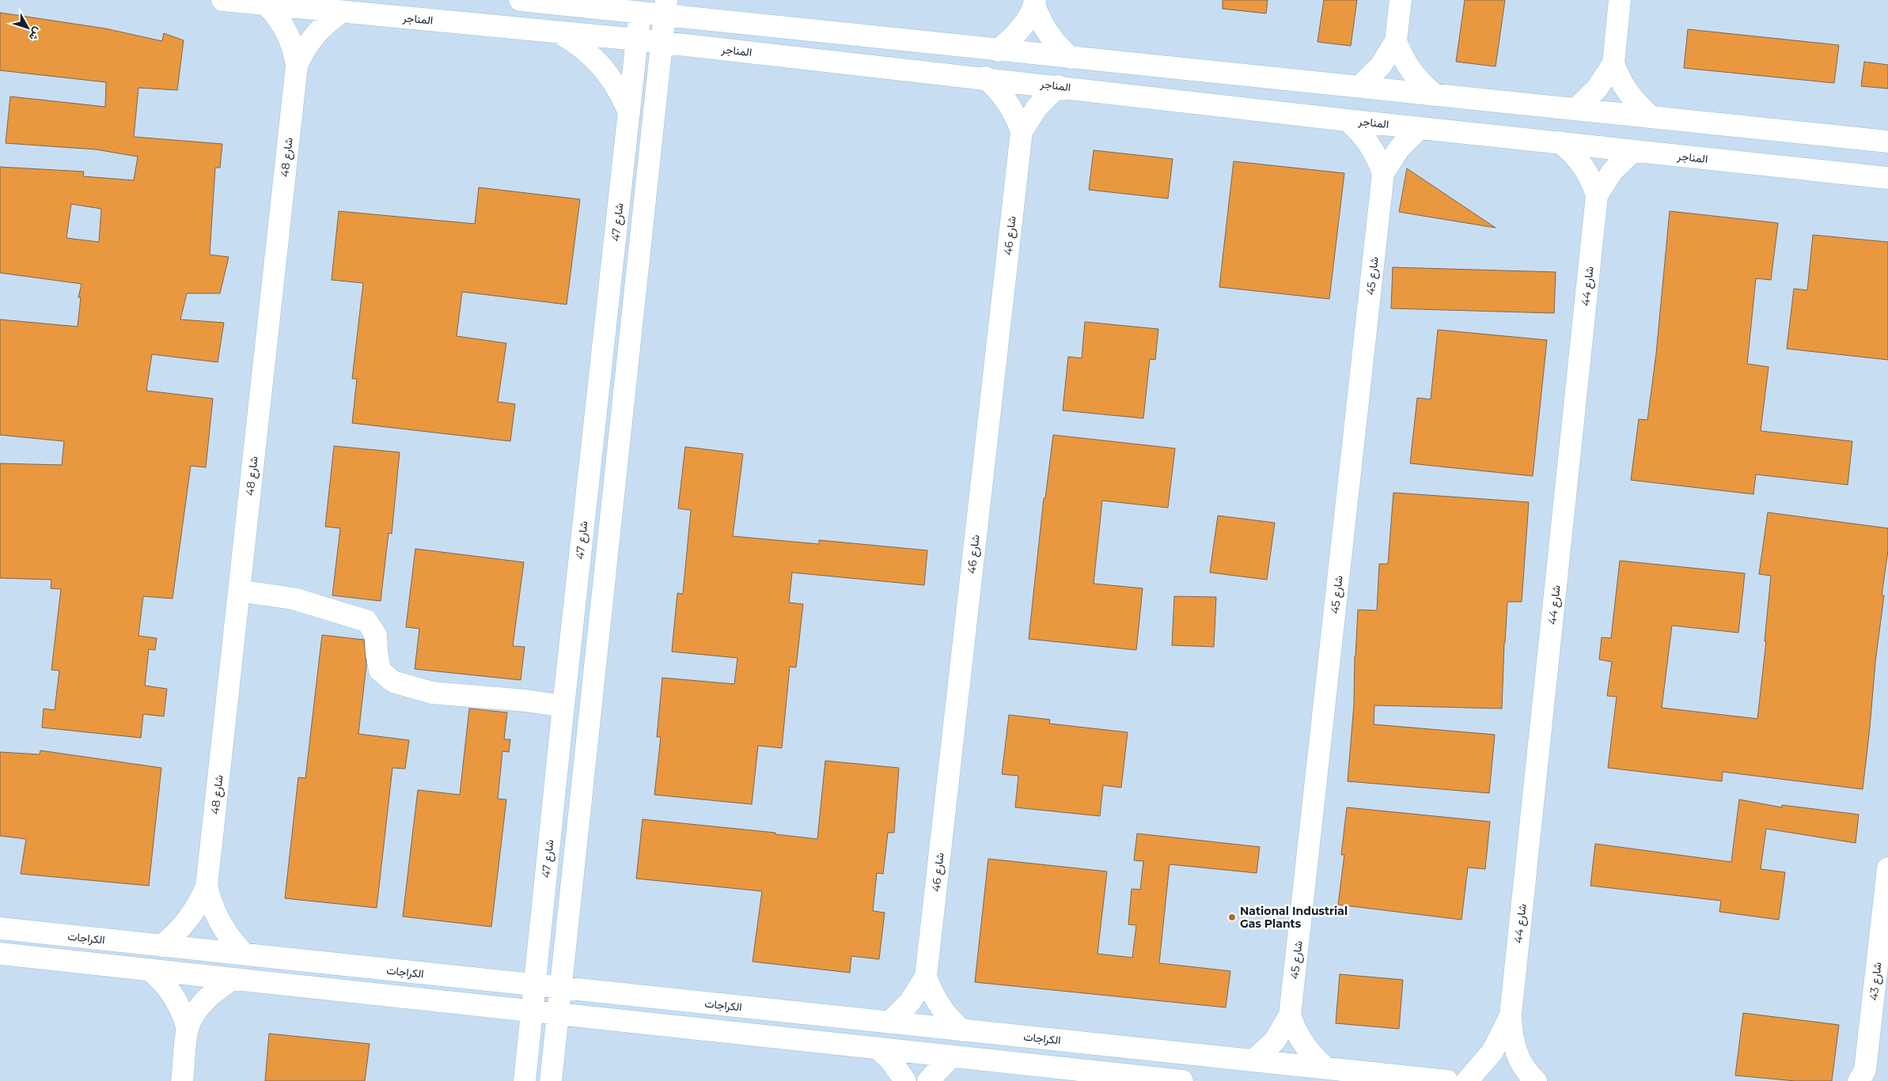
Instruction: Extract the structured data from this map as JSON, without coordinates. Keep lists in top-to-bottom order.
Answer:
{
  "streets": {
    "street": [
      "المناجر",
      "شارع 48",
      "شارع 47",
      "شارع 46",
      "شارع 45",
      "شارع 44",
      "الكراجات",
      "شارع 43"
    ]
  },
  "crossings": [
    ["المناجر", "شارع 48"],
    ["المناجر", "شارع 47"],
    ["المناجر", "شارع 46"],
    ["المناجر", "شارع 45"],
    ["المناجر", "شارع 44"],
    ["شارع 48", "الكراجات"],
    ["شارع 47", "الكراجات"],
    ["شارع 46", "الكراجات"],
    ["شارع 45", "الكراجات"]
  ],
  "places": ["National Industrial Gas Plants"],
  "north": "bottom right"
}
